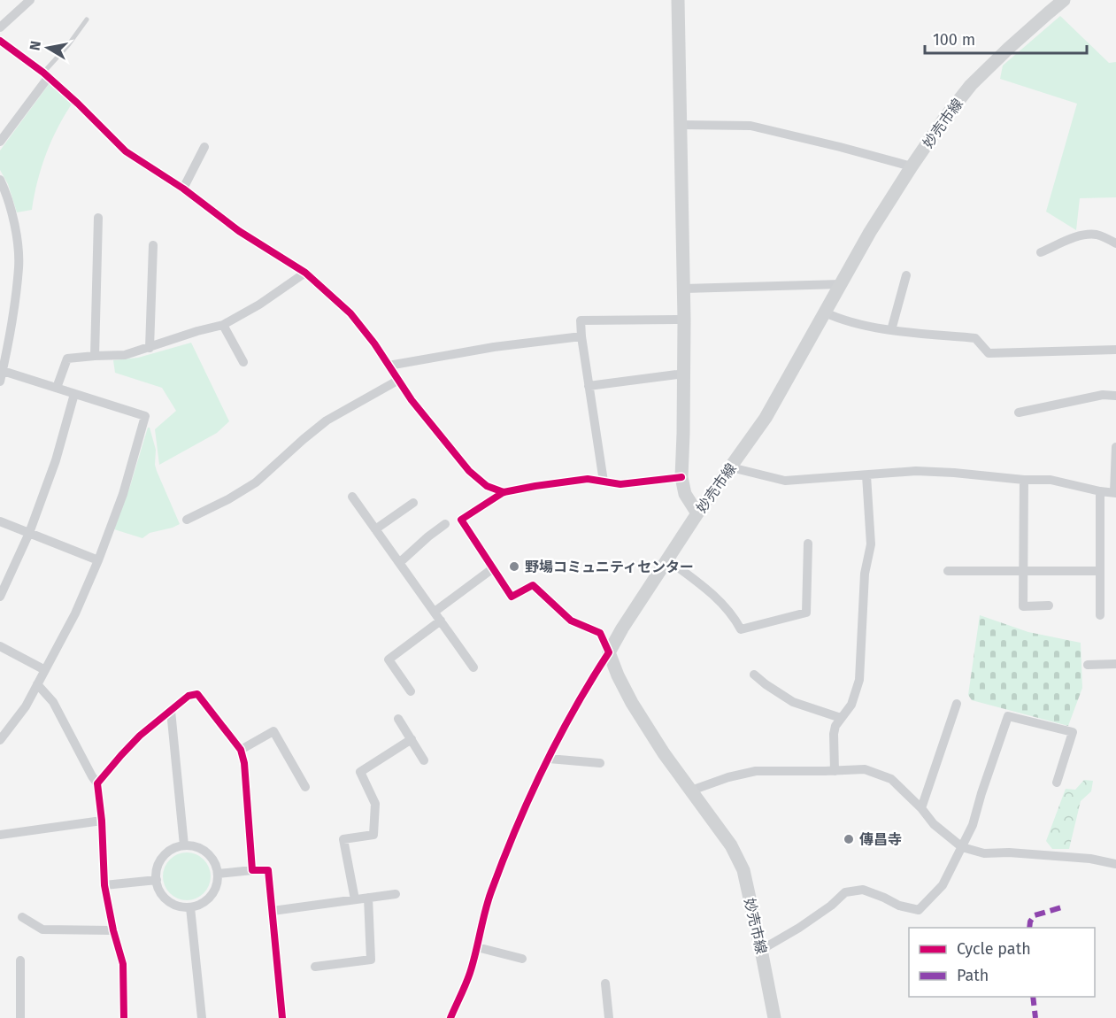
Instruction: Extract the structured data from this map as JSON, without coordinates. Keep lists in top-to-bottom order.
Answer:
{
  "streets": {
    "main road": ["妙売市線"]
  },
  "places": ["野場コミュニティセンター", "傳昌寺"],
  "legend": ["Cycle path", "Path"],
  "scale_bar": "100 m",
  "north": "left"
}
